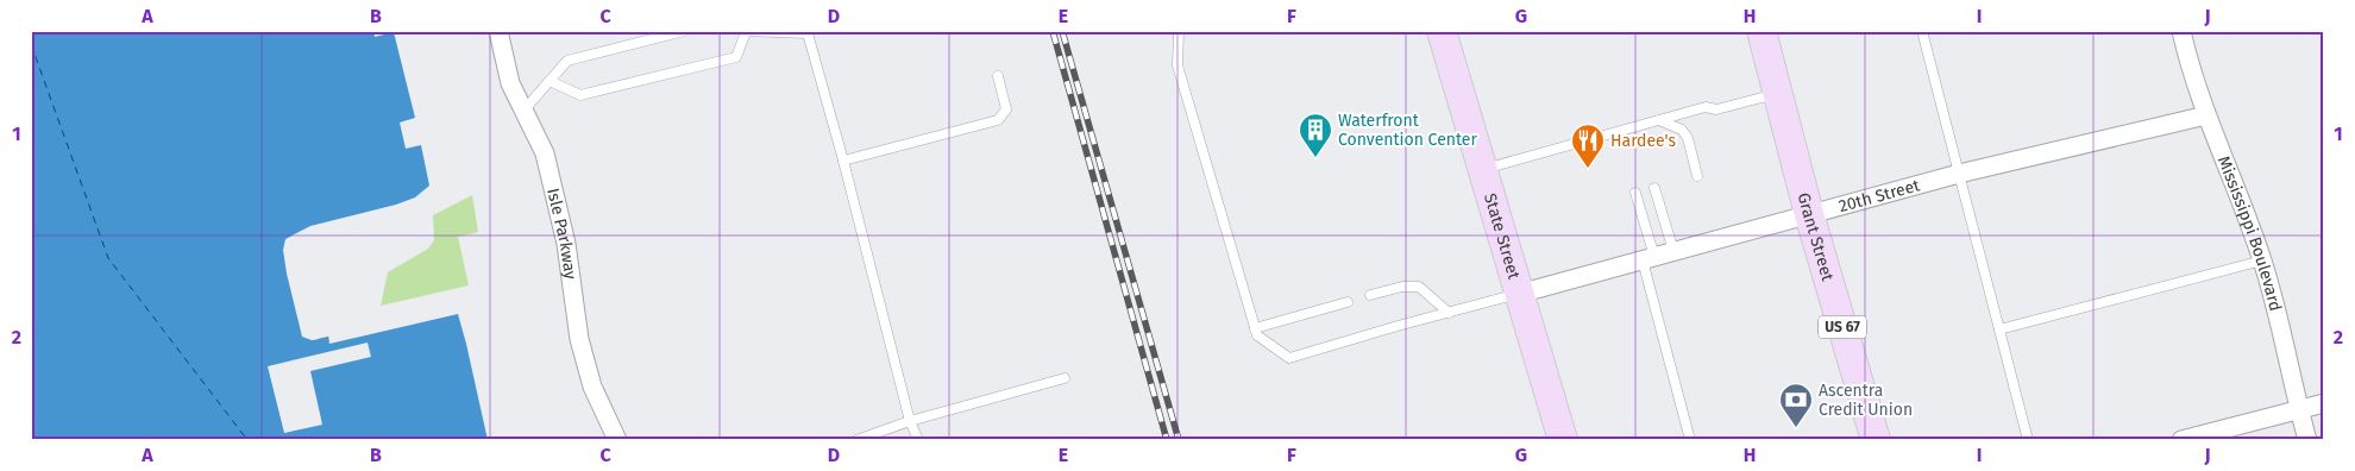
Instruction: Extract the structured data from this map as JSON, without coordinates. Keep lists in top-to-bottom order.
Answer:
{
  "streets": {
    "main road": ["State Street", "Grant Street", "US 67"],
    "street": ["20th Street", "Isle Parkway", "Mississippi Boulevard"]
  },
  "crossings": [
    ["20th Street", "Mississippi Boulevard"],
    ["20th Street", "State Street"],
    ["20th Street", "Grant Street"]
  ],
  "places": {
    "building": ["Waterfront Convention Center"],
    "restaurant": ["Hardee's"],
    "bank": ["Ascentra Credit Union"]
  },
  "grid": {
    "columns": [
      "A",
      "B",
      "C",
      "D",
      "E",
      "F",
      "G",
      "H",
      "I",
      "J"
    ],
    "rows": ["1", "2"]
  }
}
